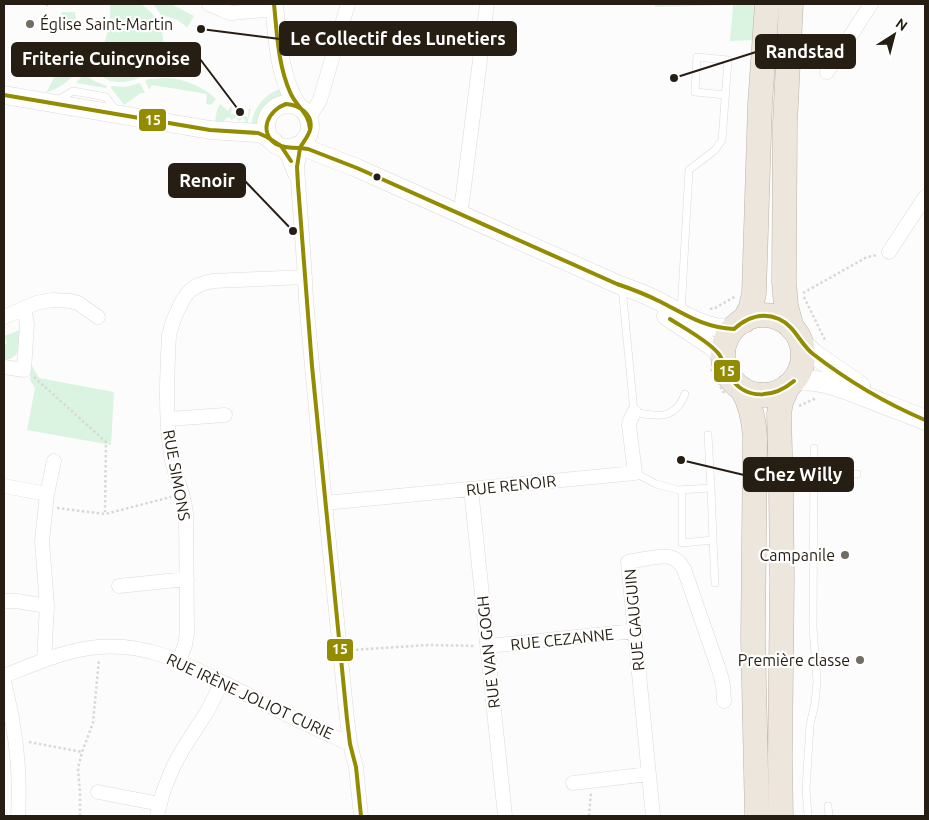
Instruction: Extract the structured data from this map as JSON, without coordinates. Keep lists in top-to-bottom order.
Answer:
{
  "streets": {
    "street": [
      "RUE SIMONS",
      "RUE RENOIR",
      "RUE GAUGUIN",
      "RUE CEZANNE",
      "RUE VAN GOGH",
      "RUE IRÈNE JOLIOT CURIE"
    ]
  },
  "crossings": [
    ["RUE SIMONS", "RUE IRÈNE JOLIOT CURIE"],
    ["RUE RENOIR", "RUE VAN GOGH"],
    ["RUE GAUGUIN", "RUE CEZANNE"],
    ["RUE CEZANNE", "RUE VAN GOGH"]
  ],
  "places": [
    "Église Saint-Martin",
    "Le Collectif des Lunetiers",
    "Randstad",
    "Friterie Cuincynoise",
    "Renoir",
    "Chez Willy",
    "Campanile",
    "Première classe"
  ],
  "lines": ["transit line 15"],
  "north": "top right"
}
